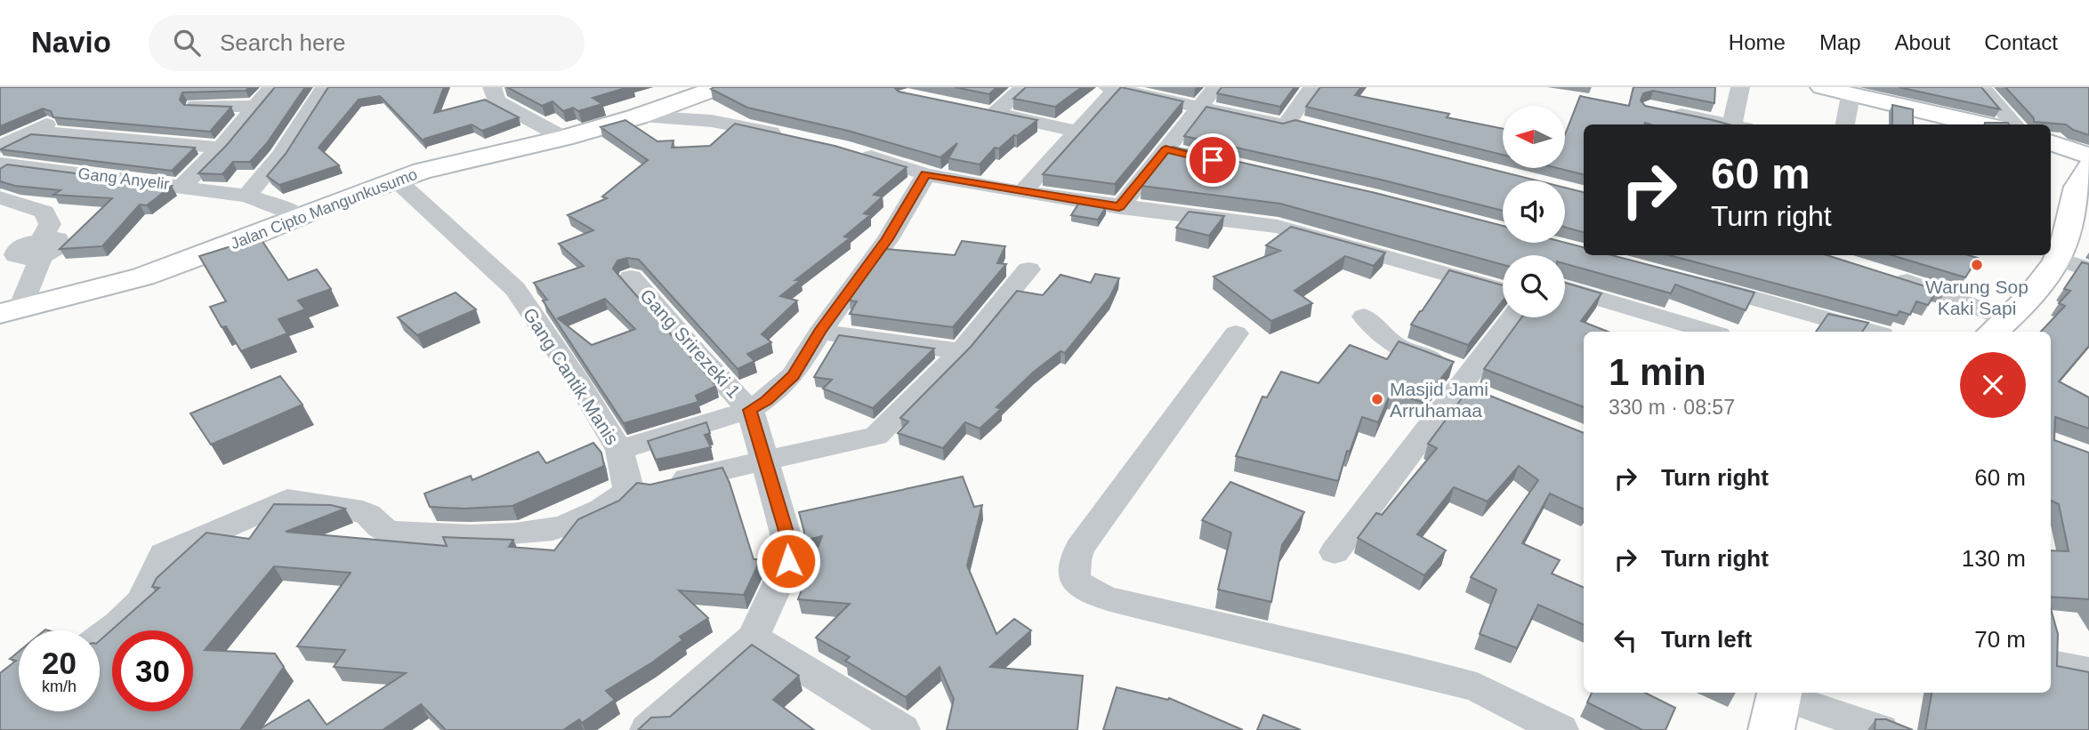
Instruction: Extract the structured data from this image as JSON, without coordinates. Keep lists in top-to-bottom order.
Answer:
{
  "streets": {
    "street": [
      "Gang Anyelir",
      "Jalan Cipto Mangunkusumo",
      "Gang Srirezeki 1",
      "Gang Cantik Manis"
    ]
  },
  "crossings": [
    ["Gang Anyelir", "Jalan Cipto Mangunkusumo"],
    ["Jalan Cipto Mangunkusumo", "Gang Cantik Manis"]
  ],
  "places": ["Warung Sop Kaki Sapi", "Masjid Jami Arruhamaa"],
  "north": "left",
  "page": {
    "header": "Navio",
    "search": "Search here",
    "nav": [
      "Home",
      "Map",
      "About",
      "Contact"
    ],
    "turn": ["60 m", "Turn right"],
    "heading": ["1 min", "330 m · 08:57"],
    "list": [
      {
        "name": "Turn right",
        "value": "60 m"
      },
      {
        "name": "Turn right",
        "value": "130 m"
      },
      {
        "name": "Turn left",
        "value": "70 m"
      }
    ],
    "speed": "20 km/h",
    "limit": "30"
  }
}
